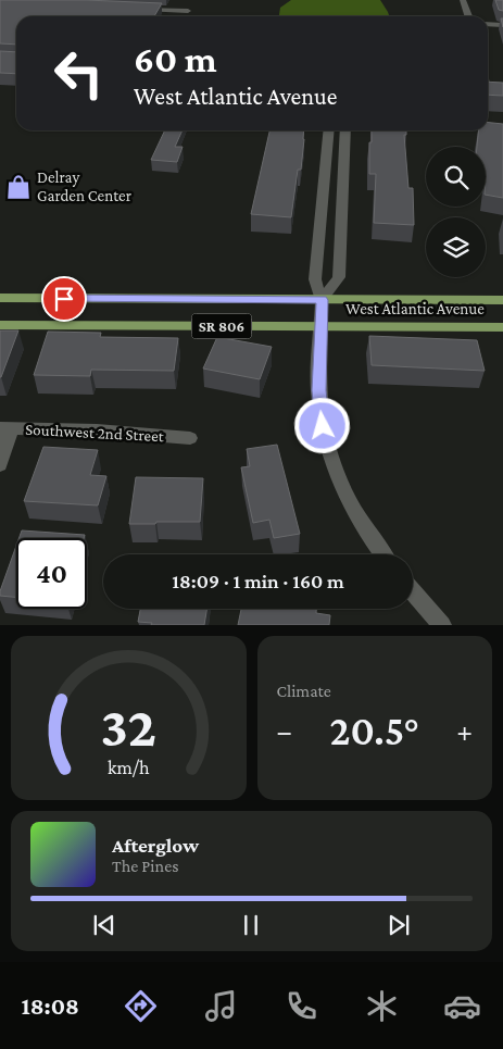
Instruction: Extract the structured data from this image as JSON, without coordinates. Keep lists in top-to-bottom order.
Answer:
{
  "streets": {
    "main road": ["West Atlantic Avenue", "SR 806"],
    "street": ["Southwest 2nd Street"]
  },
  "places": {
    "shop": ["Delray Garden Center"]
  },
  "page": {
    "turn": ["60 m", "West Atlantic Avenue"],
    "limit": "40",
    "trip": "18:09 · 1 min · 160 m",
    "tile": "Climate",
    "heat": ["−", "20.5°", "+"],
    "song": ["Afterglow", "The Pines"],
    "tabs": "18:08",
    "gauge": ["32", "km/h"]
  }
}
